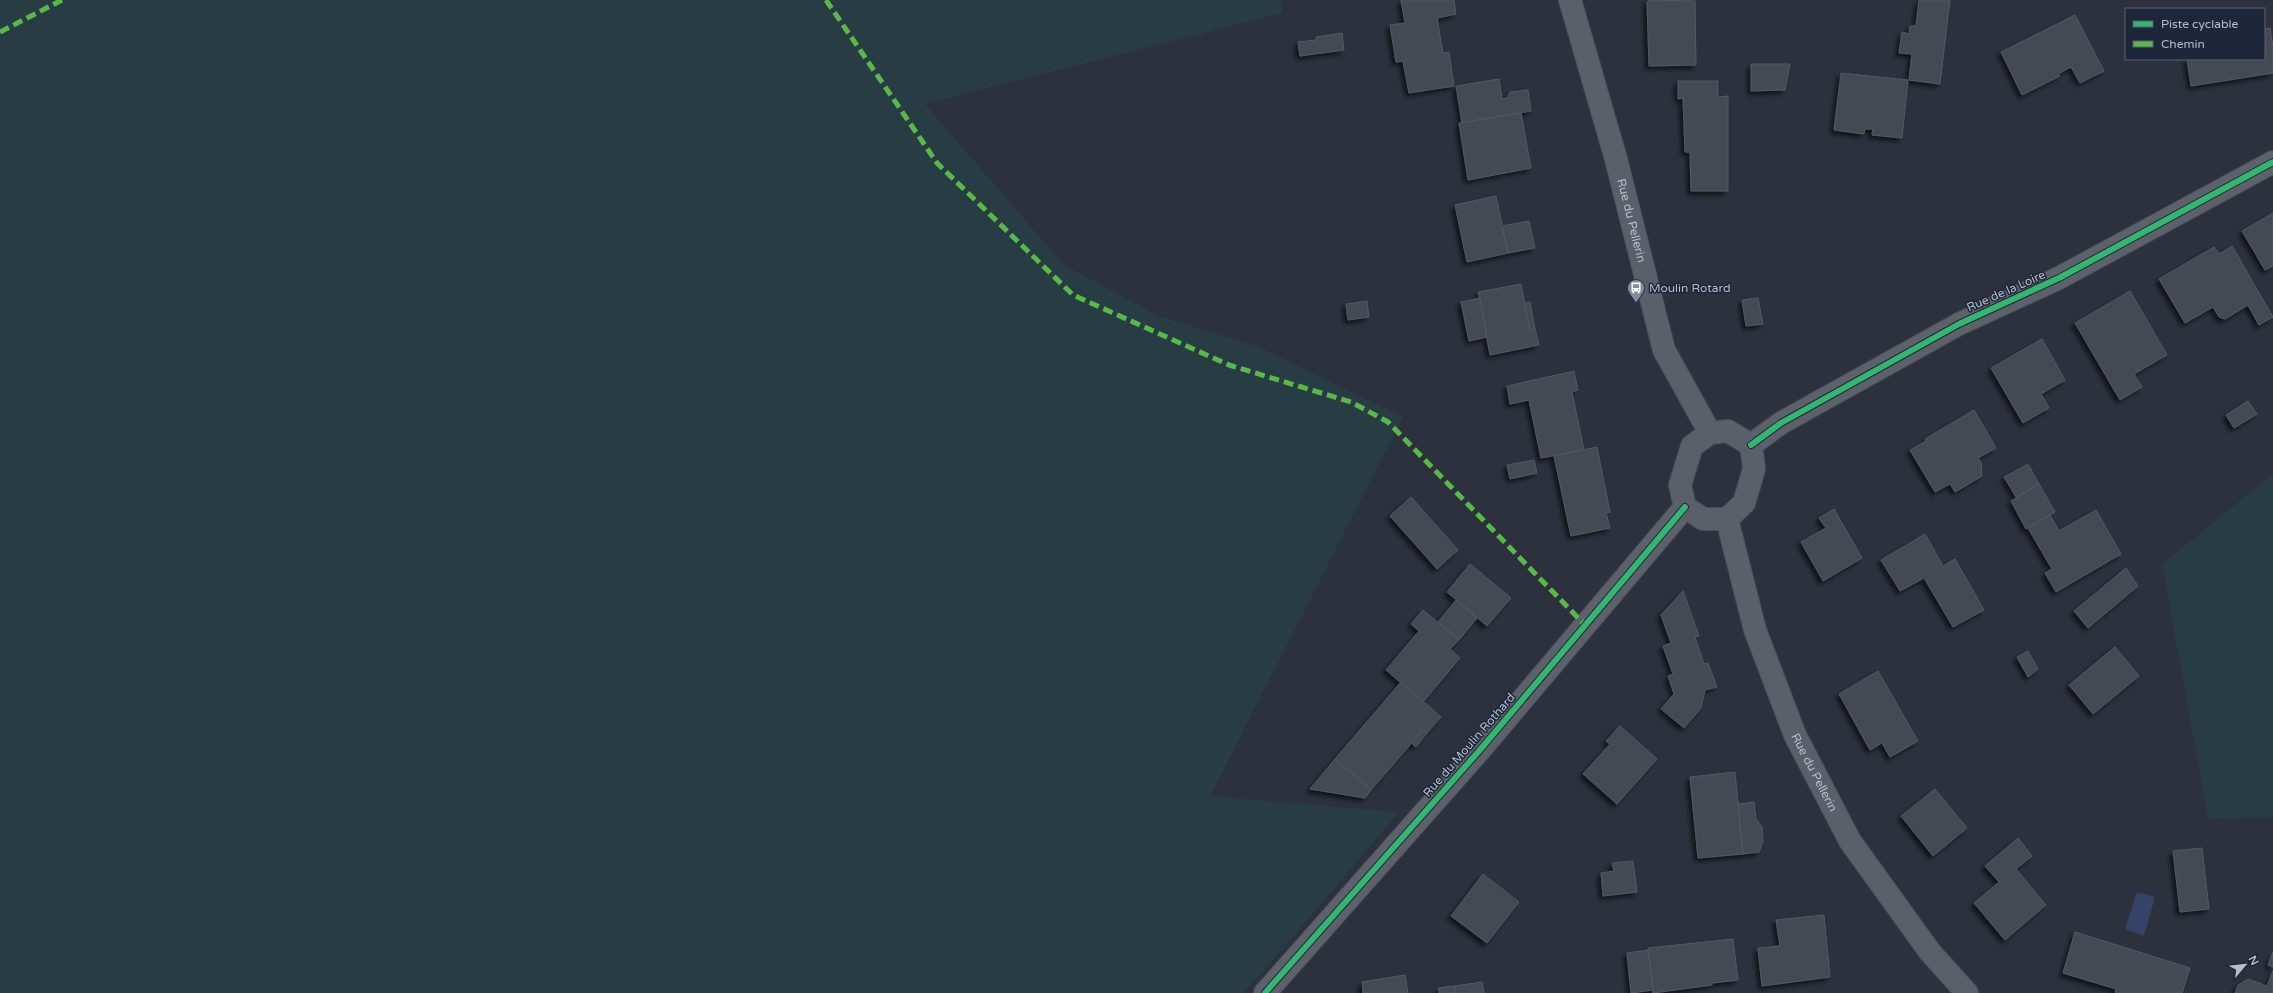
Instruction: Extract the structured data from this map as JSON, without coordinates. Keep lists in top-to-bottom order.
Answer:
{
  "streets": {
    "main road": ["Rue du Pellerin"],
    "street": ["Rue de la Loire", "Rue du Moulin Rothard"]
  },
  "crossings": [
    ["Rue du Pellerin", "Rue de la Loire"],
    ["Rue du Pellerin", "Rue du Moulin Rothard"],
    ["Rue de la Loire", "Rue du Moulin Rothard"]
  ],
  "places": {
    "bus stop": ["Moulin Rotard"]
  },
  "legend": ["Piste cyclable", "Chemin"],
  "north": "top right"
}
